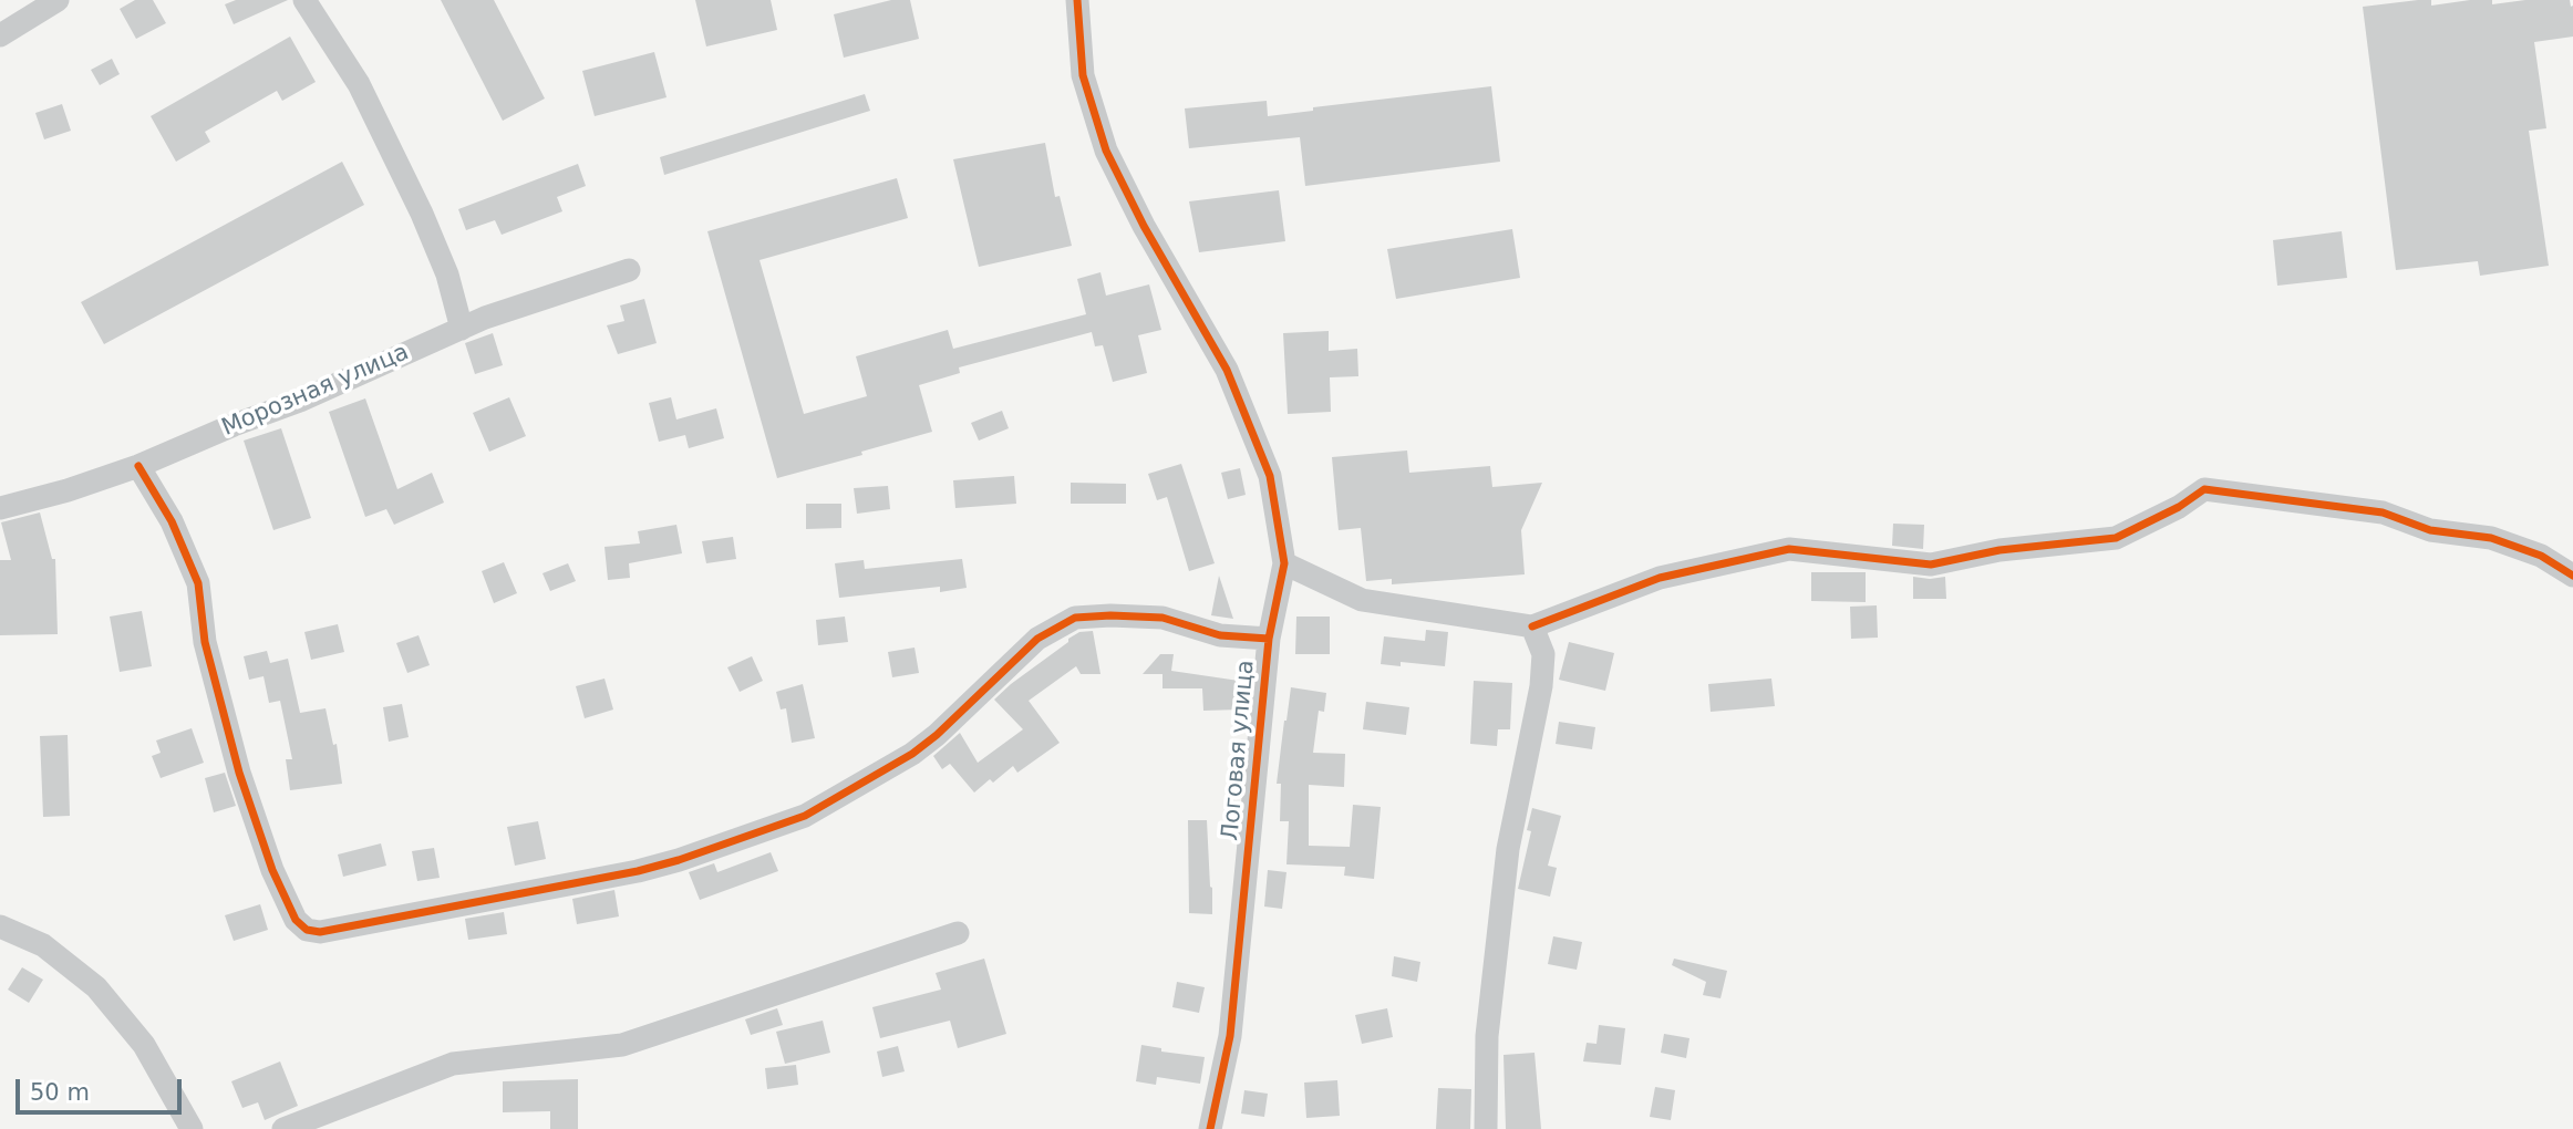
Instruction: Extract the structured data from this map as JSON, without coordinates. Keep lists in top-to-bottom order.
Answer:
{
  "streets": {
    "street": ["Морозная улица", "Логовая улица"]
  },
  "scale_bar": "50 m"
}
